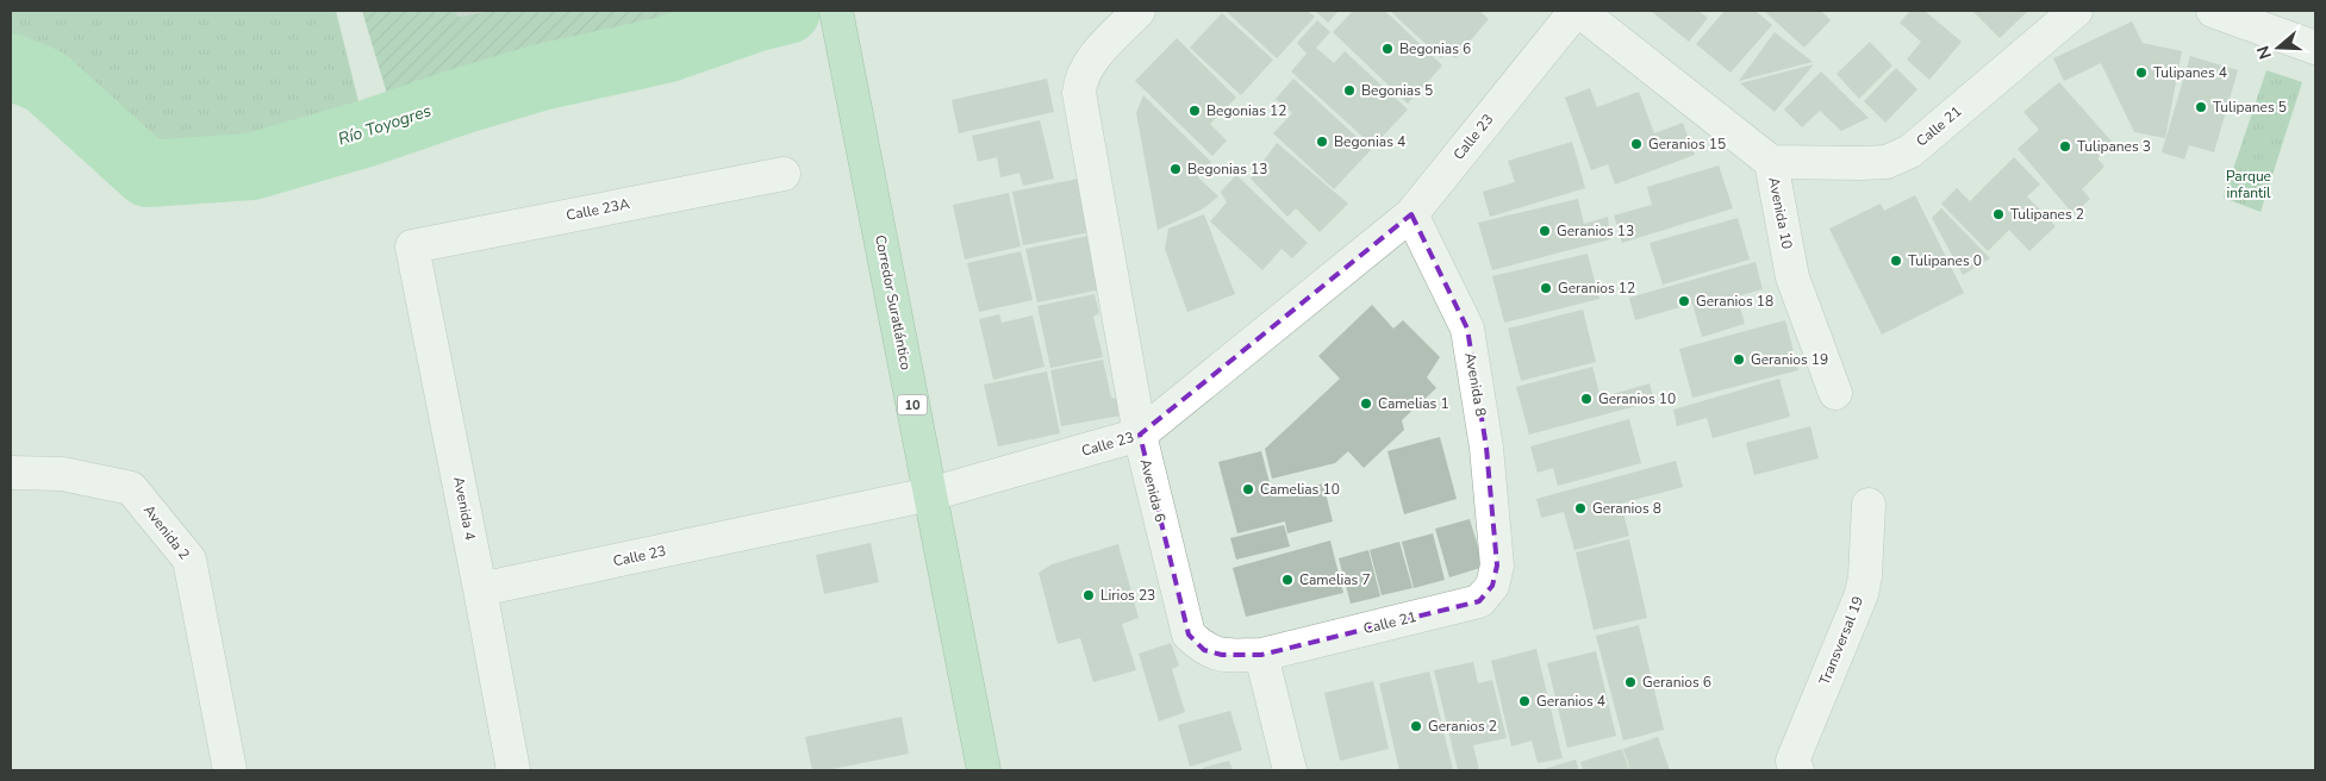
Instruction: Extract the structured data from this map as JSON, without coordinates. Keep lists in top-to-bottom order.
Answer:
{
  "streets": {
    "main road": ["Corredor Suratlántico", "10"],
    "street": [
      "Calle 21",
      "Calle 23",
      "Calle 23A",
      "Avenida 10",
      "Avenida 8",
      "Avenida 6",
      "Avenida 4",
      "Avenida 2",
      "Transversal 19"
    ]
  },
  "crossings": [
    ["Calle 21", "Avenida 10"],
    ["Calle 21", "Avenida 8"],
    ["Calle 21", "Avenida 6"],
    ["Calle 23", "Avenida 10"],
    ["Calle 23", "Corredor Suratlántico"],
    ["Calle 23", "Avenida 8"],
    ["Calle 23", "Avenida 6"],
    ["Calle 23", "Avenida 4"],
    ["Calle 23A", "Avenida 4"]
  ],
  "water": ["Río Toyogres"],
  "parks": ["Parque infantil"],
  "places": [
    "Begonias 6",
    "Tulipanes 4",
    "Begonias 5",
    "Tulipanes 5",
    "Begonias 12",
    "Begonias 4",
    "Geranios 15",
    "Tulipanes 3",
    "Begonias 13",
    "Tulipanes 2",
    "Geranios 13",
    "Tulipanes 0",
    "Geranios 12",
    "Geranios 18",
    "Geranios 19",
    "Geranios 10",
    "Camelias 1",
    "Camelias 10",
    "Geranios 8",
    "Camelias 7",
    "Lirios 23",
    "Geranios 6",
    "Geranios 4",
    "Geranios 2"
  ],
  "north": "left"
}
